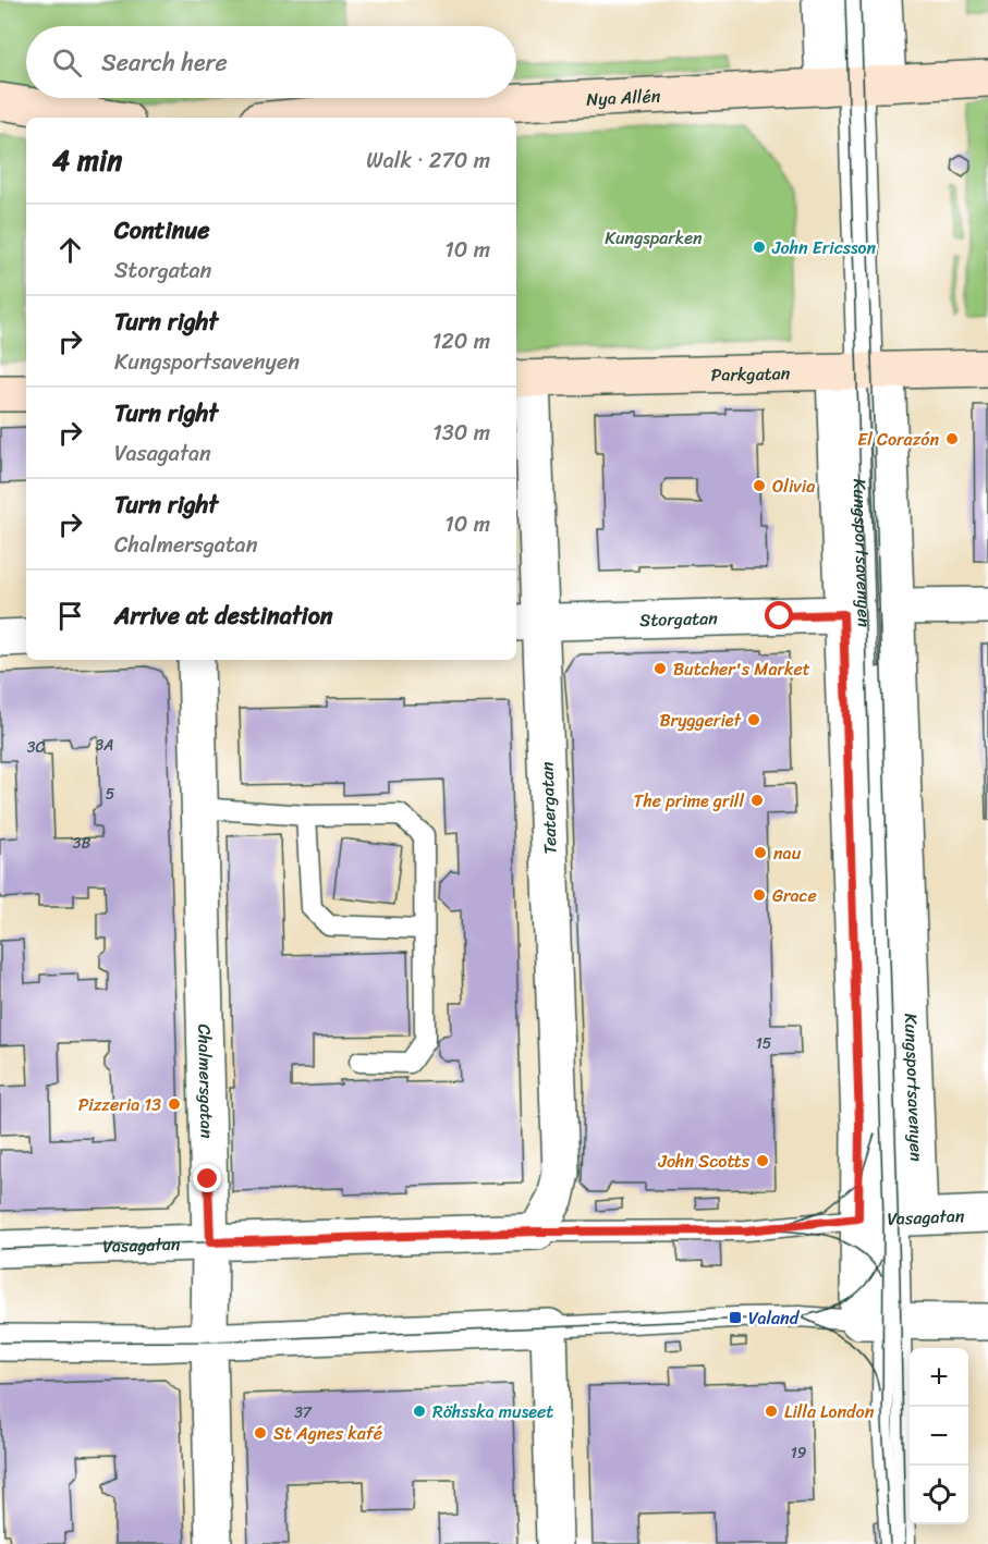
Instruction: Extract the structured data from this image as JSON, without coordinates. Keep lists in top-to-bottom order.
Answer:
{
  "streets": {
    "main road": ["Nya Allén", "Parkgatan"],
    "street": [
      "Kungsportsavenyen",
      "Storgatan",
      "Teatergatan",
      "Chalmersgatan",
      "Vasagatan"
    ]
  },
  "crossings": [
    ["Parkgatan", "Kungsportsavenyen"],
    ["Parkgatan", "Teatergatan"],
    ["Kungsportsavenyen", "Storgatan"],
    ["Kungsportsavenyen", "Vasagatan"],
    ["Storgatan", "Teatergatan"],
    ["Teatergatan", "Vasagatan"],
    ["Chalmersgatan", "Vasagatan"]
  ],
  "parks": ["Kungsparken"],
  "places": {
    "other": [
      "John Ericsson",
      "El Corazón",
      "Olivia",
      "Butcher's Market",
      "Bryggeriet",
      "The prime grill",
      "nau",
      "Grace",
      "Pizzeria 13",
      "John Scotts",
      "Röhsska museet",
      "Lilla London",
      "St Agnes kafé"
    ],
    "transit": ["Valand"]
  },
  "house_numbers": [
    "3A",
    "3C",
    "5",
    "3B",
    "15",
    "37",
    "19"
  ],
  "page": {
    "search": "Search here",
    "heading": ["4 min", "Walk · 270 m"],
    "list": [
      ["Continue", "Storgatan", "10 m"],
      ["Turn right", "Kungsportsavenyen", "120 m"],
      ["Turn right", "Vasagatan", "130 m"],
      ["Turn right", "Chalmersgatan", "10 m"],
      "Arrive at destination"
    ],
    "map_buttons": ["+", "−"]
  }
}
